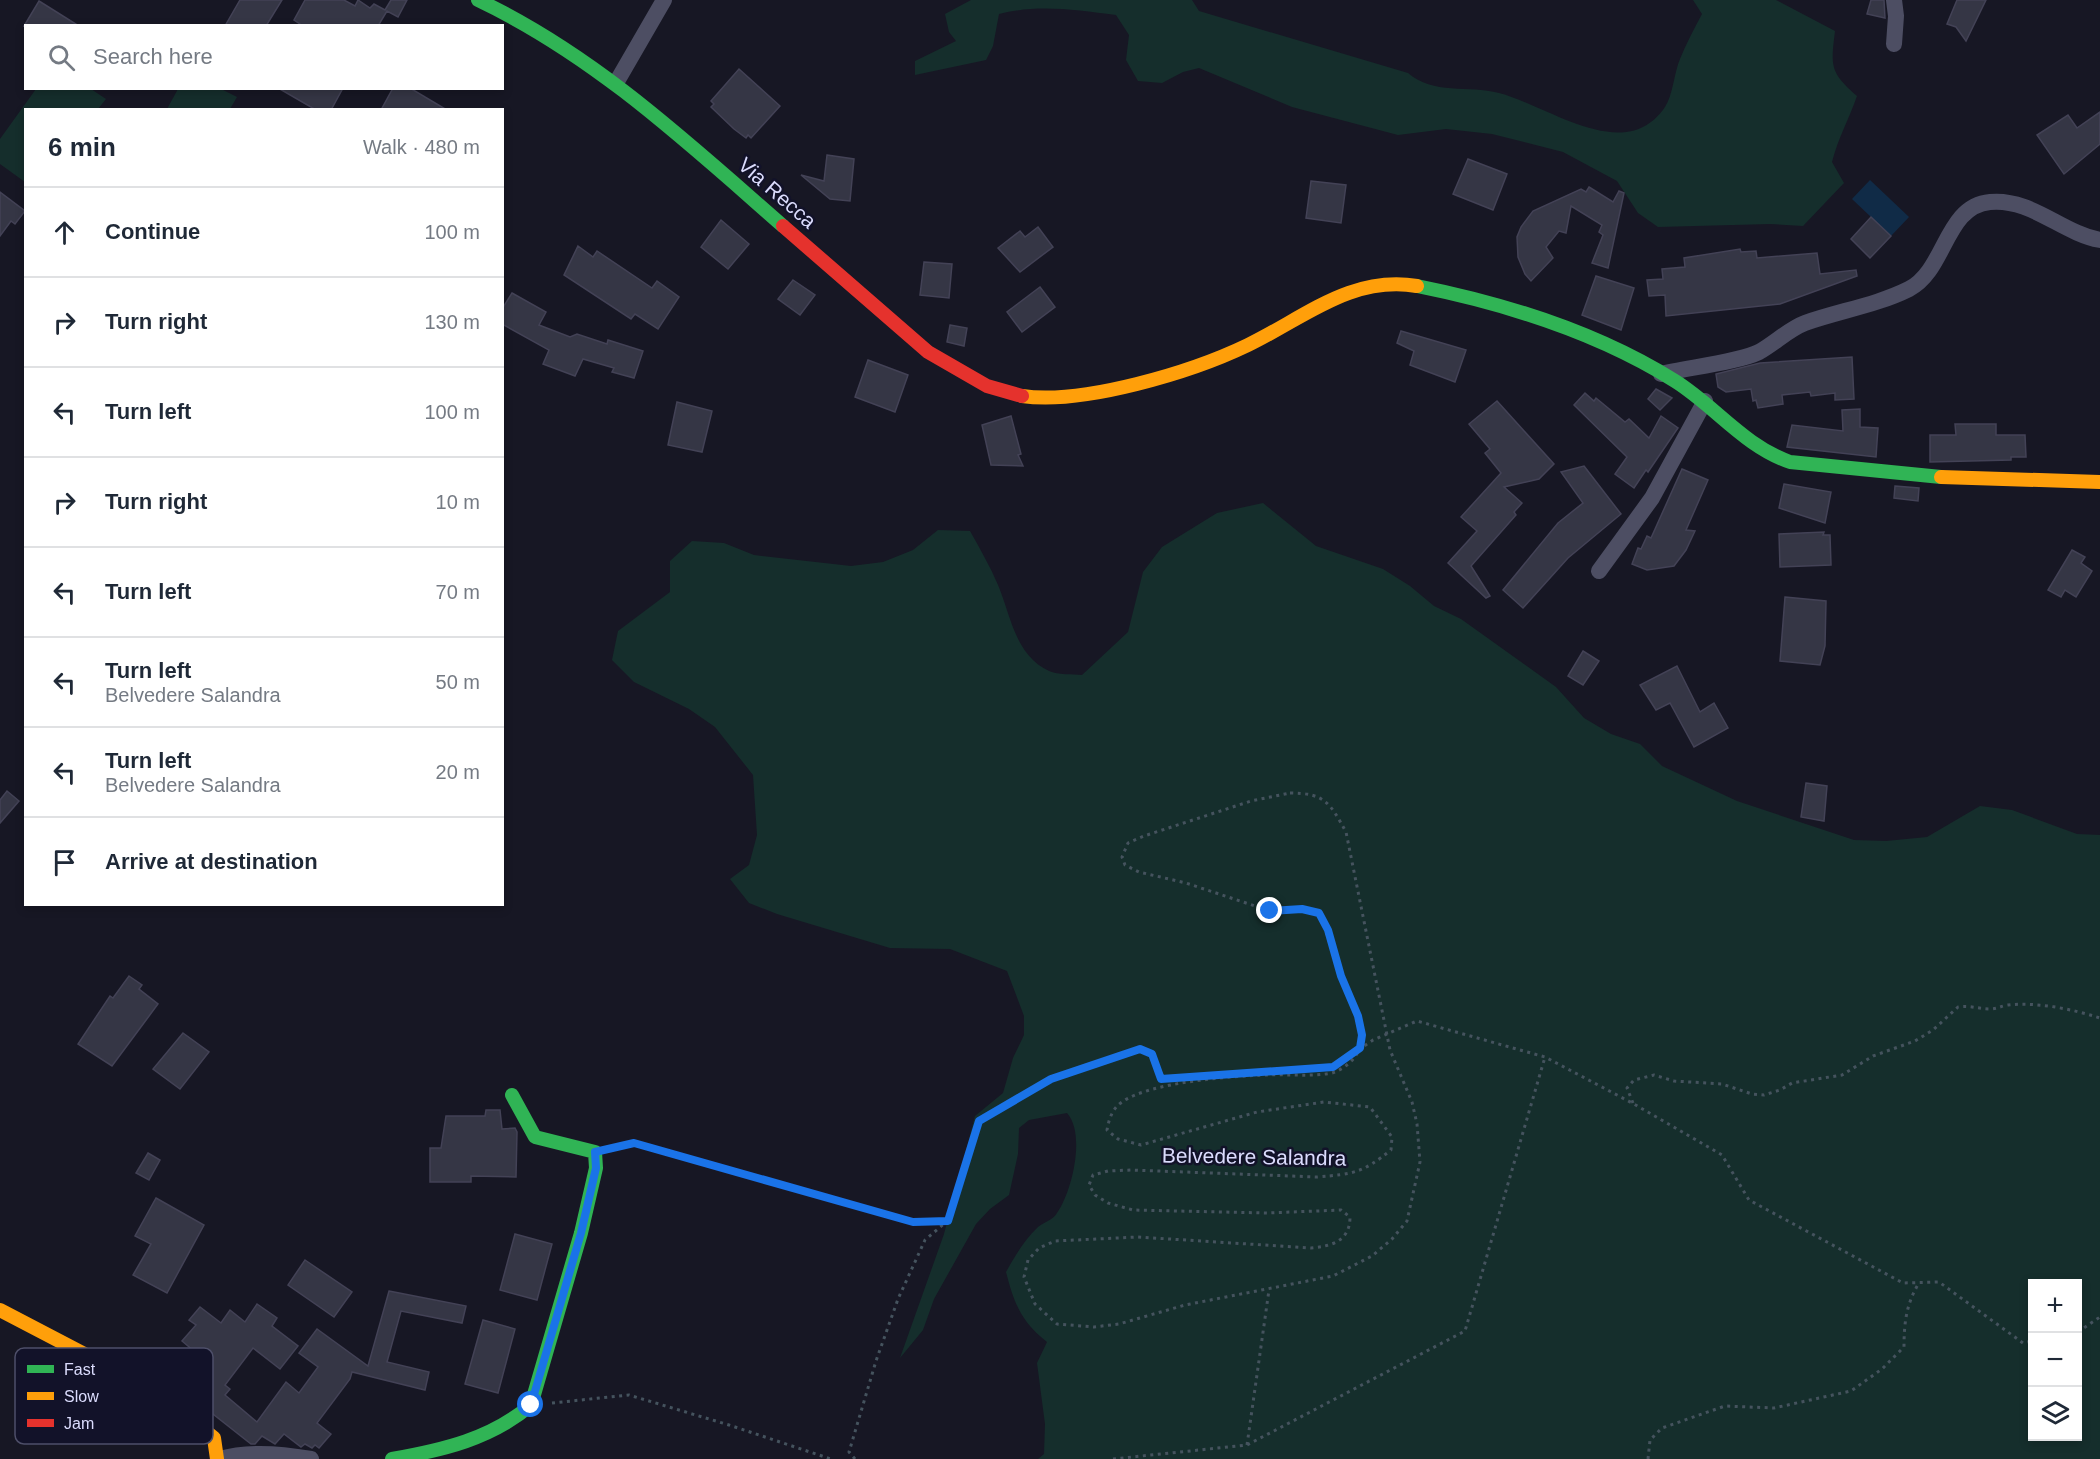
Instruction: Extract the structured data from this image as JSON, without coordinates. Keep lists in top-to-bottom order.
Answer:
{
  "streets": {
    "street": ["Via Recca"],
    "path": ["Belvedere Salandra"]
  },
  "legend": ["Fast", "Slow", "Jam"],
  "page": {
    "search": "Search here",
    "heading": ["6 min", "Walk · 480 m"],
    "list": [
      ["Continue", "100 m"],
      ["Turn right", "130 m"],
      ["Turn left", "100 m"],
      ["Turn right", "10 m"],
      ["Turn left", "70 m"],
      ["Turn left", "Belvedere Salandra", "50 m"],
      ["Turn left", "Belvedere Salandra", "20 m"],
      "Arrive at destination"
    ],
    "map_buttons": ["+", "−"]
  }
}
